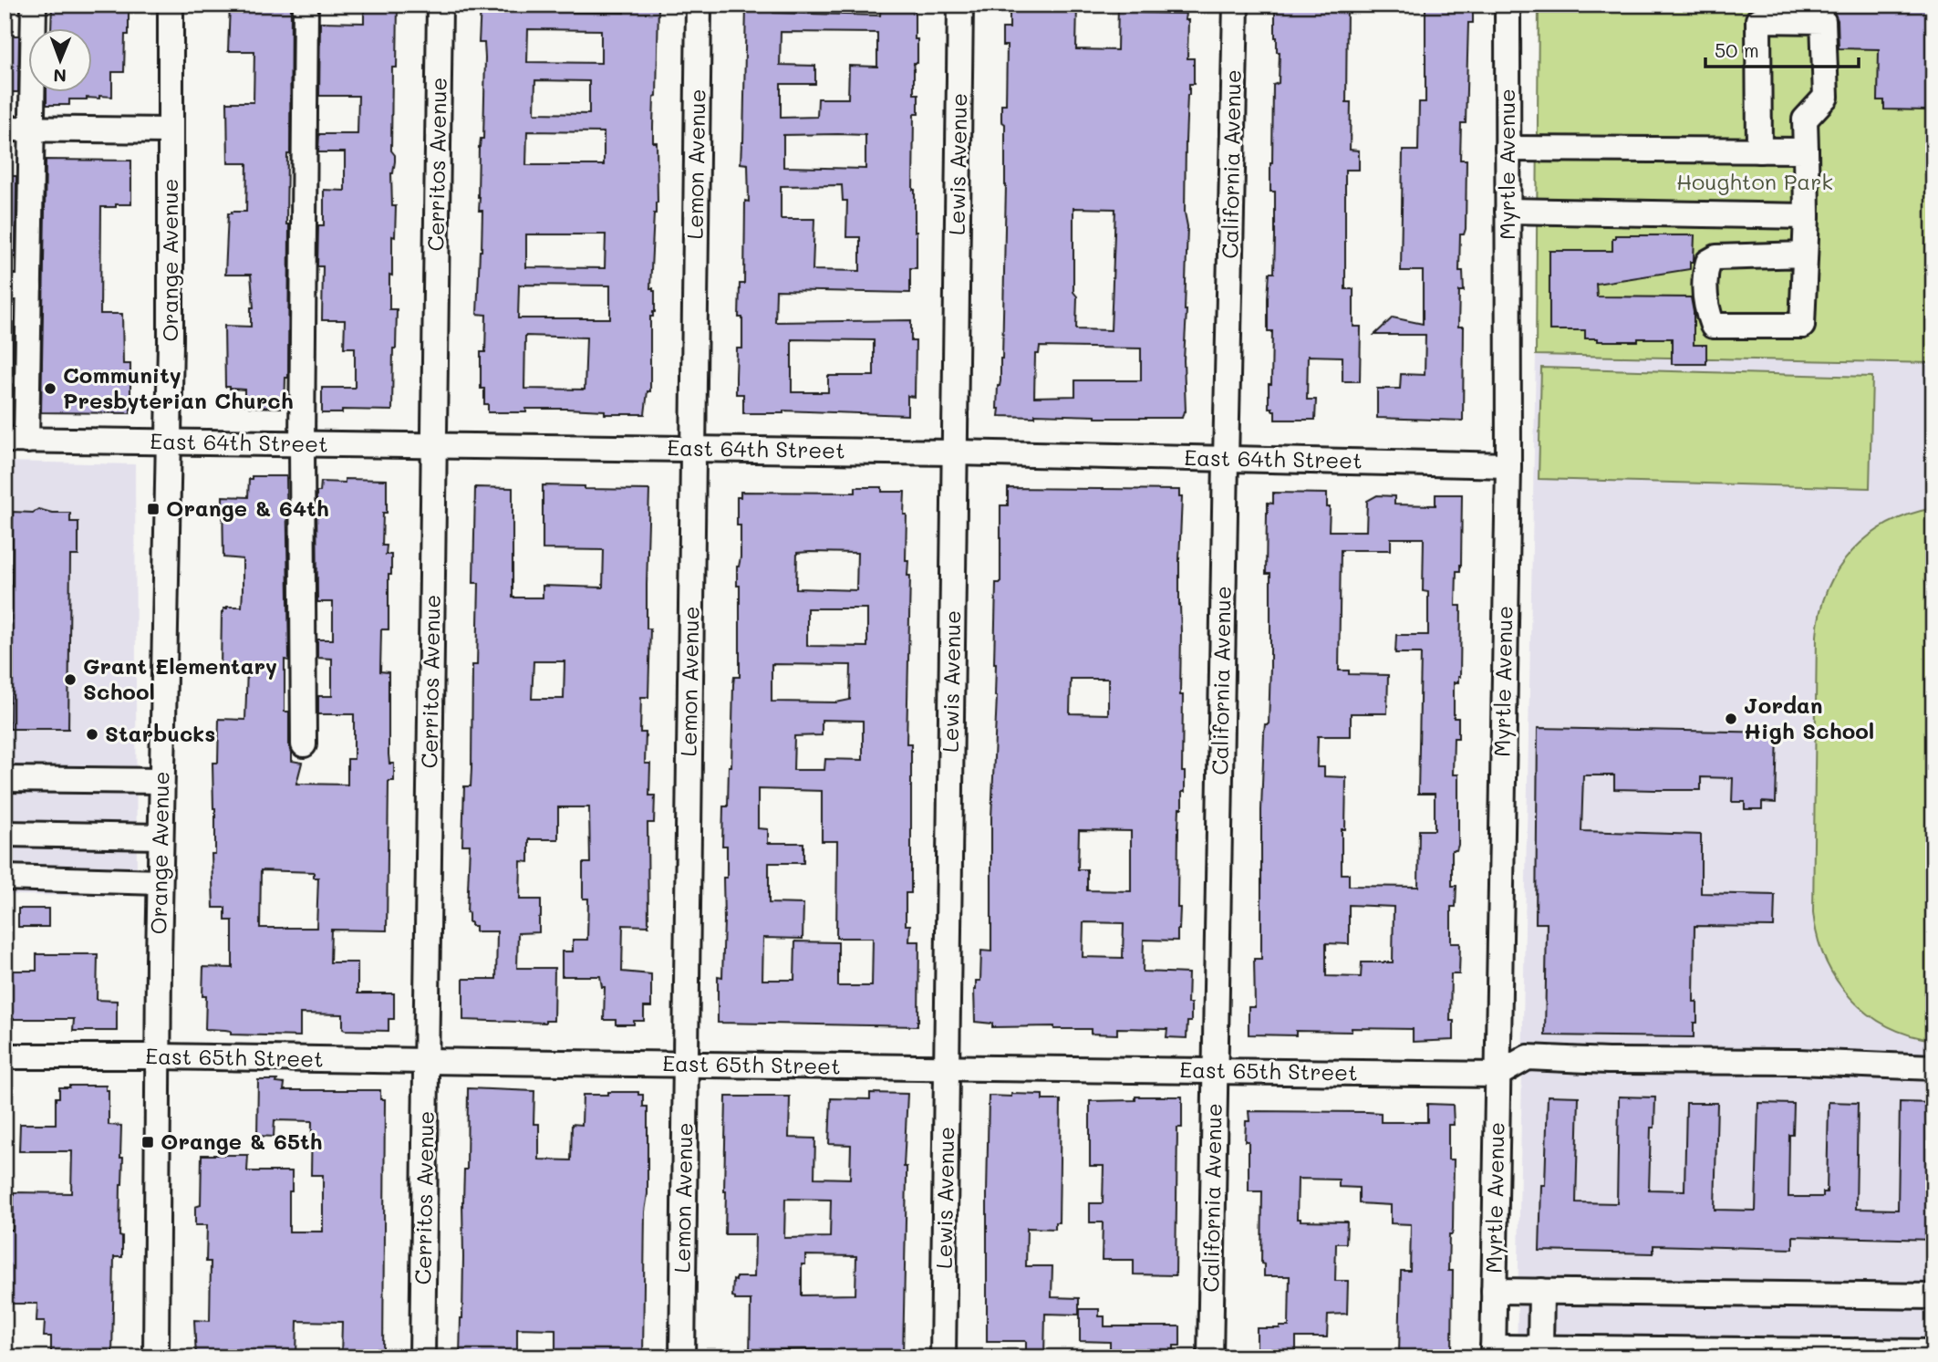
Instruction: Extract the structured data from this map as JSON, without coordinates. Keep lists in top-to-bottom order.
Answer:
{
  "streets": {
    "street": [
      "Cerritos Avenue",
      "Lemon Avenue",
      "Lewis Avenue",
      "California Avenue",
      "Myrtle Avenue",
      "Orange Avenue",
      "East 64th Street",
      "East 65th Street"
    ]
  },
  "crossings": [
    ["Cerritos Avenue", "East 64th Street"],
    ["Cerritos Avenue", "East 65th Street"],
    ["Lemon Avenue", "East 64th Street"],
    ["Lemon Avenue", "East 65th Street"],
    ["Lewis Avenue", "East 64th Street"],
    ["Lewis Avenue", "East 65th Street"],
    ["California Avenue", "East 64th Street"],
    ["California Avenue", "East 65th Street"],
    ["Myrtle Avenue", "East 64th Street"],
    ["Myrtle Avenue", "East 65th Street"],
    ["Orange Avenue", "East 64th Street"],
    ["Orange Avenue", "East 65th Street"]
  ],
  "parks": ["Houghton Park"],
  "places": {
    "other": [
      "Community Presbyterian Church",
      "Grant Elementary School",
      "Jordan High School",
      "Starbucks"
    ],
    "transit": ["Orange & 64th", "Orange & 65th"]
  },
  "scale_bar": "50 m",
  "north": "bottom"
}
